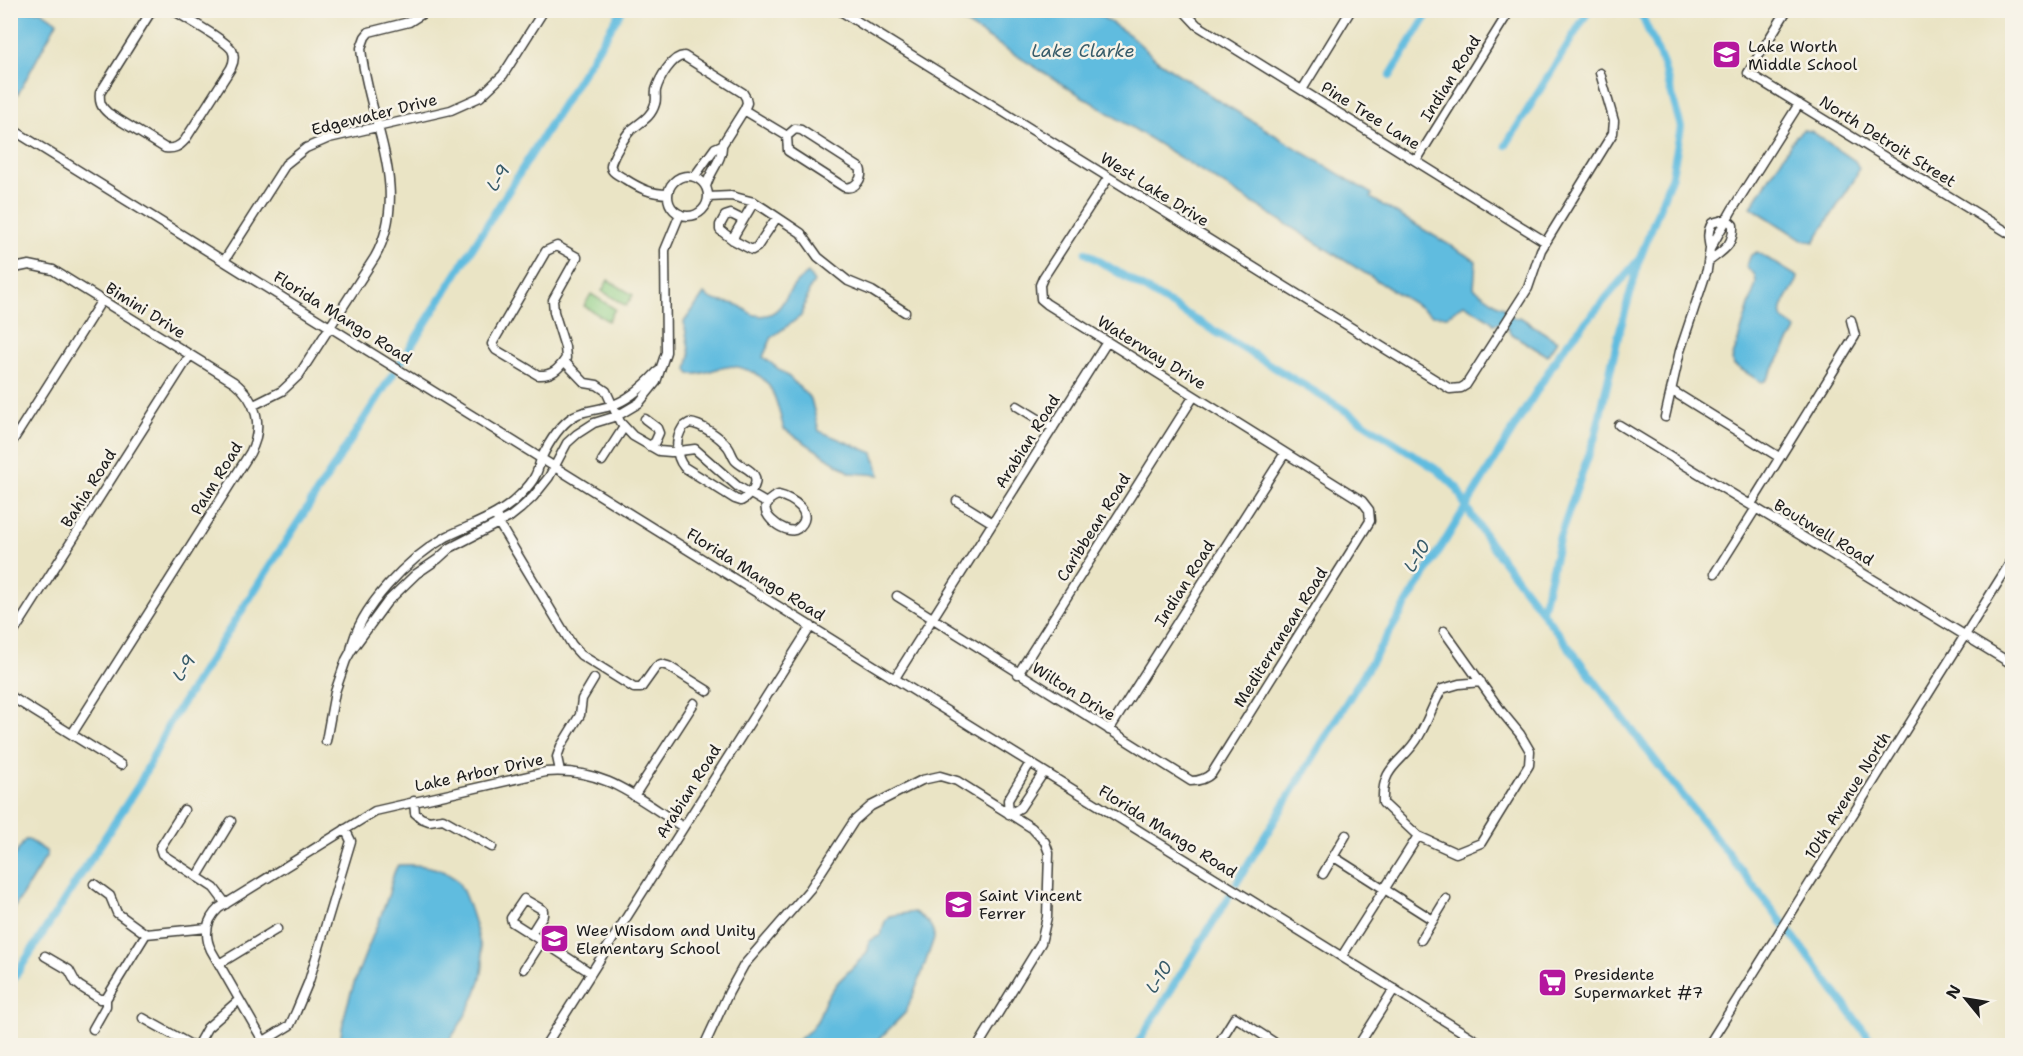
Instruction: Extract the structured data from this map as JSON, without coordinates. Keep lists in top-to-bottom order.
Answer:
{
  "streets": {
    "street": [
      "Indian Road",
      "Edgewater Drive",
      "Pine Tree Lane",
      "North Detroit Street",
      "West Lake Drive",
      "Bimini Drive",
      "Florida Mango Road",
      "Waterway Drive",
      "Arabian Road",
      "Palm Road",
      "Bahia Road",
      "Caribbean Road",
      "Boutwell Road",
      "Mediterranean Road",
      "Wilton Drive",
      "Lake Arbor Drive",
      "10th Avenue North"
    ]
  },
  "crossings": [
    ["Indian Road", "Pine Tree Lane"],
    ["Indian Road", "Waterway Drive"],
    ["Indian Road", "Wilton Drive"],
    ["Edgewater Drive", "Florida Mango Road"],
    ["Pine Tree Lane", "West Lake Drive"],
    ["West Lake Drive", "Waterway Drive"],
    ["Bimini Drive", "Palm Road"],
    ["Bimini Drive", "Bahia Road"],
    ["Florida Mango Road", "Arabian Road"],
    ["Waterway Drive", "Arabian Road"],
    ["Waterway Drive", "Caribbean Road"],
    ["Waterway Drive", "Mediterranean Road"],
    ["Arabian Road", "Wilton Drive"],
    ["Arabian Road", "Lake Arbor Drive"],
    ["Caribbean Road", "Wilton Drive"],
    ["Boutwell Road", "10th Avenue North"],
    ["Mediterranean Road", "Wilton Drive"]
  ],
  "water": ["Lake Clarke", "L-9", "L-10"],
  "places": {
    "school or university": ["Lake Worth Middle School", "Saint Vincent Ferrer", "Wee Wisdom and Unity Elementary School"],
    "supermarket": ["Presidente Supermarket #7"]
  },
  "north": "top left"
}
